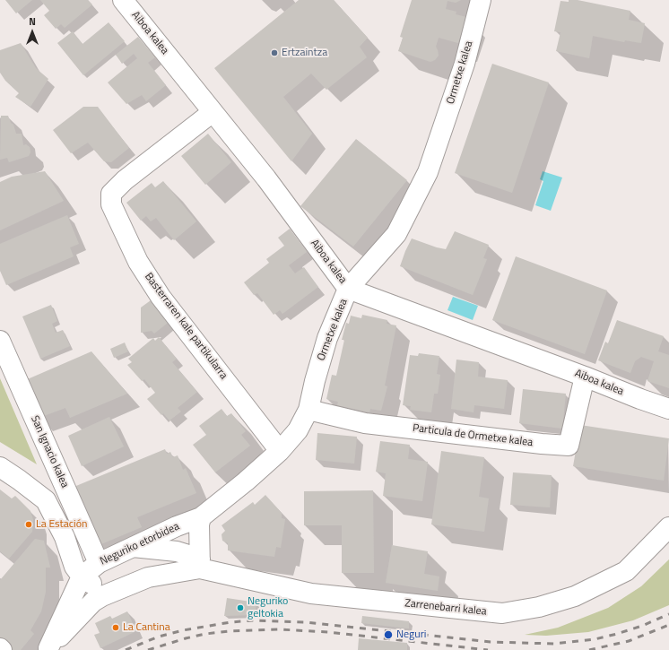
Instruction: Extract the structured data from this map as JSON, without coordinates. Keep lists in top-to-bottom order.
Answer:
{
  "streets": {
    "street": [
      "Aiboa kalea",
      "Ormetxe kalea",
      "Basterraren kale partikularra",
      "Particula de Ormetxe kalea",
      "San Ignacio kalea",
      "Neguriko etorbidea",
      "Zarrenebarri kalea"
    ]
  },
  "crossings": [
    ["Aiboa kalea", "Ormetxe kalea"],
    ["Aiboa kalea", "Basterraren kale partikularra"],
    ["Aiboa kalea", "Particula de Ormetxe kalea"],
    ["Ormetxe kalea", "Basterraren kale partikularra"],
    ["Ormetxe kalea", "Particula de Ormetxe kalea"],
    ["Ormetxe kalea", "Neguriko etorbidea"],
    ["San Ignacio kalea", "Neguriko etorbidea"],
    ["Neguriko etorbidea", "Zarrenebarri kalea"]
  ],
  "places": [
    "Ertzaintza",
    "La Estación",
    "Neguriko geltokia",
    "La Cantina",
    "Neguri"
  ],
  "north": "top"
}
